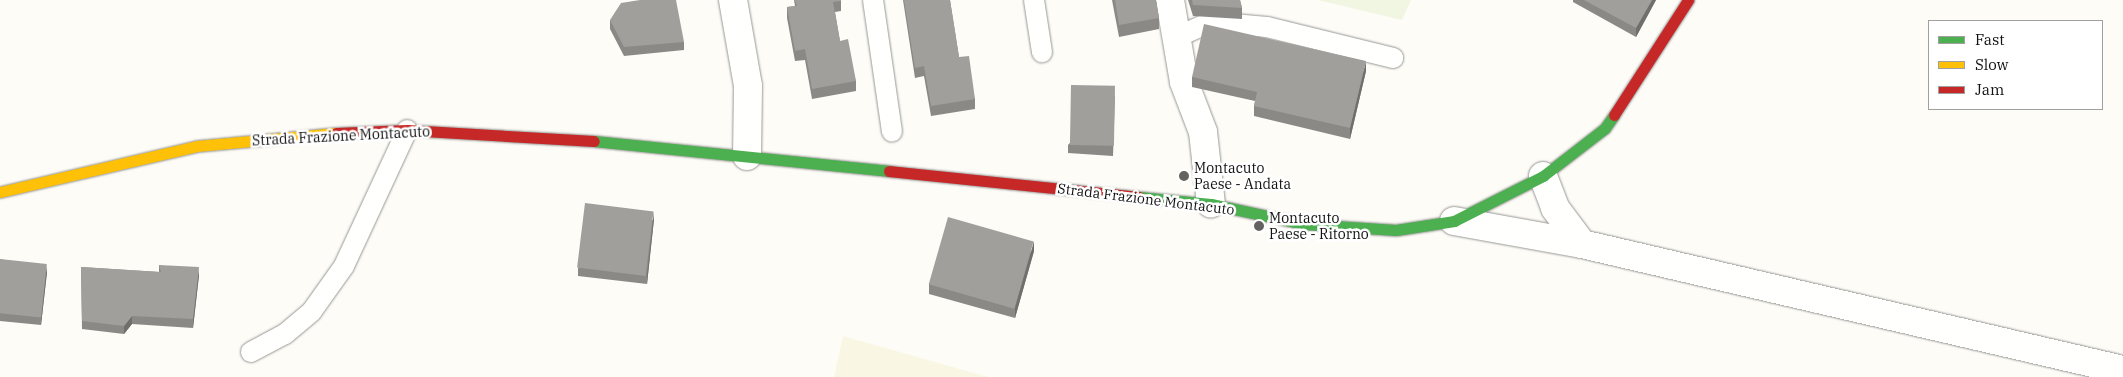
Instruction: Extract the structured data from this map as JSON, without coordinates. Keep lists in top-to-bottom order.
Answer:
{
  "streets": {
    "street": ["Strada Frazione Montacuto"]
  },
  "places": ["Montacuto Paese - Andata", "Montacuto Paese - Ritorno"],
  "legend": ["Fast", "Slow", "Jam"]
}
